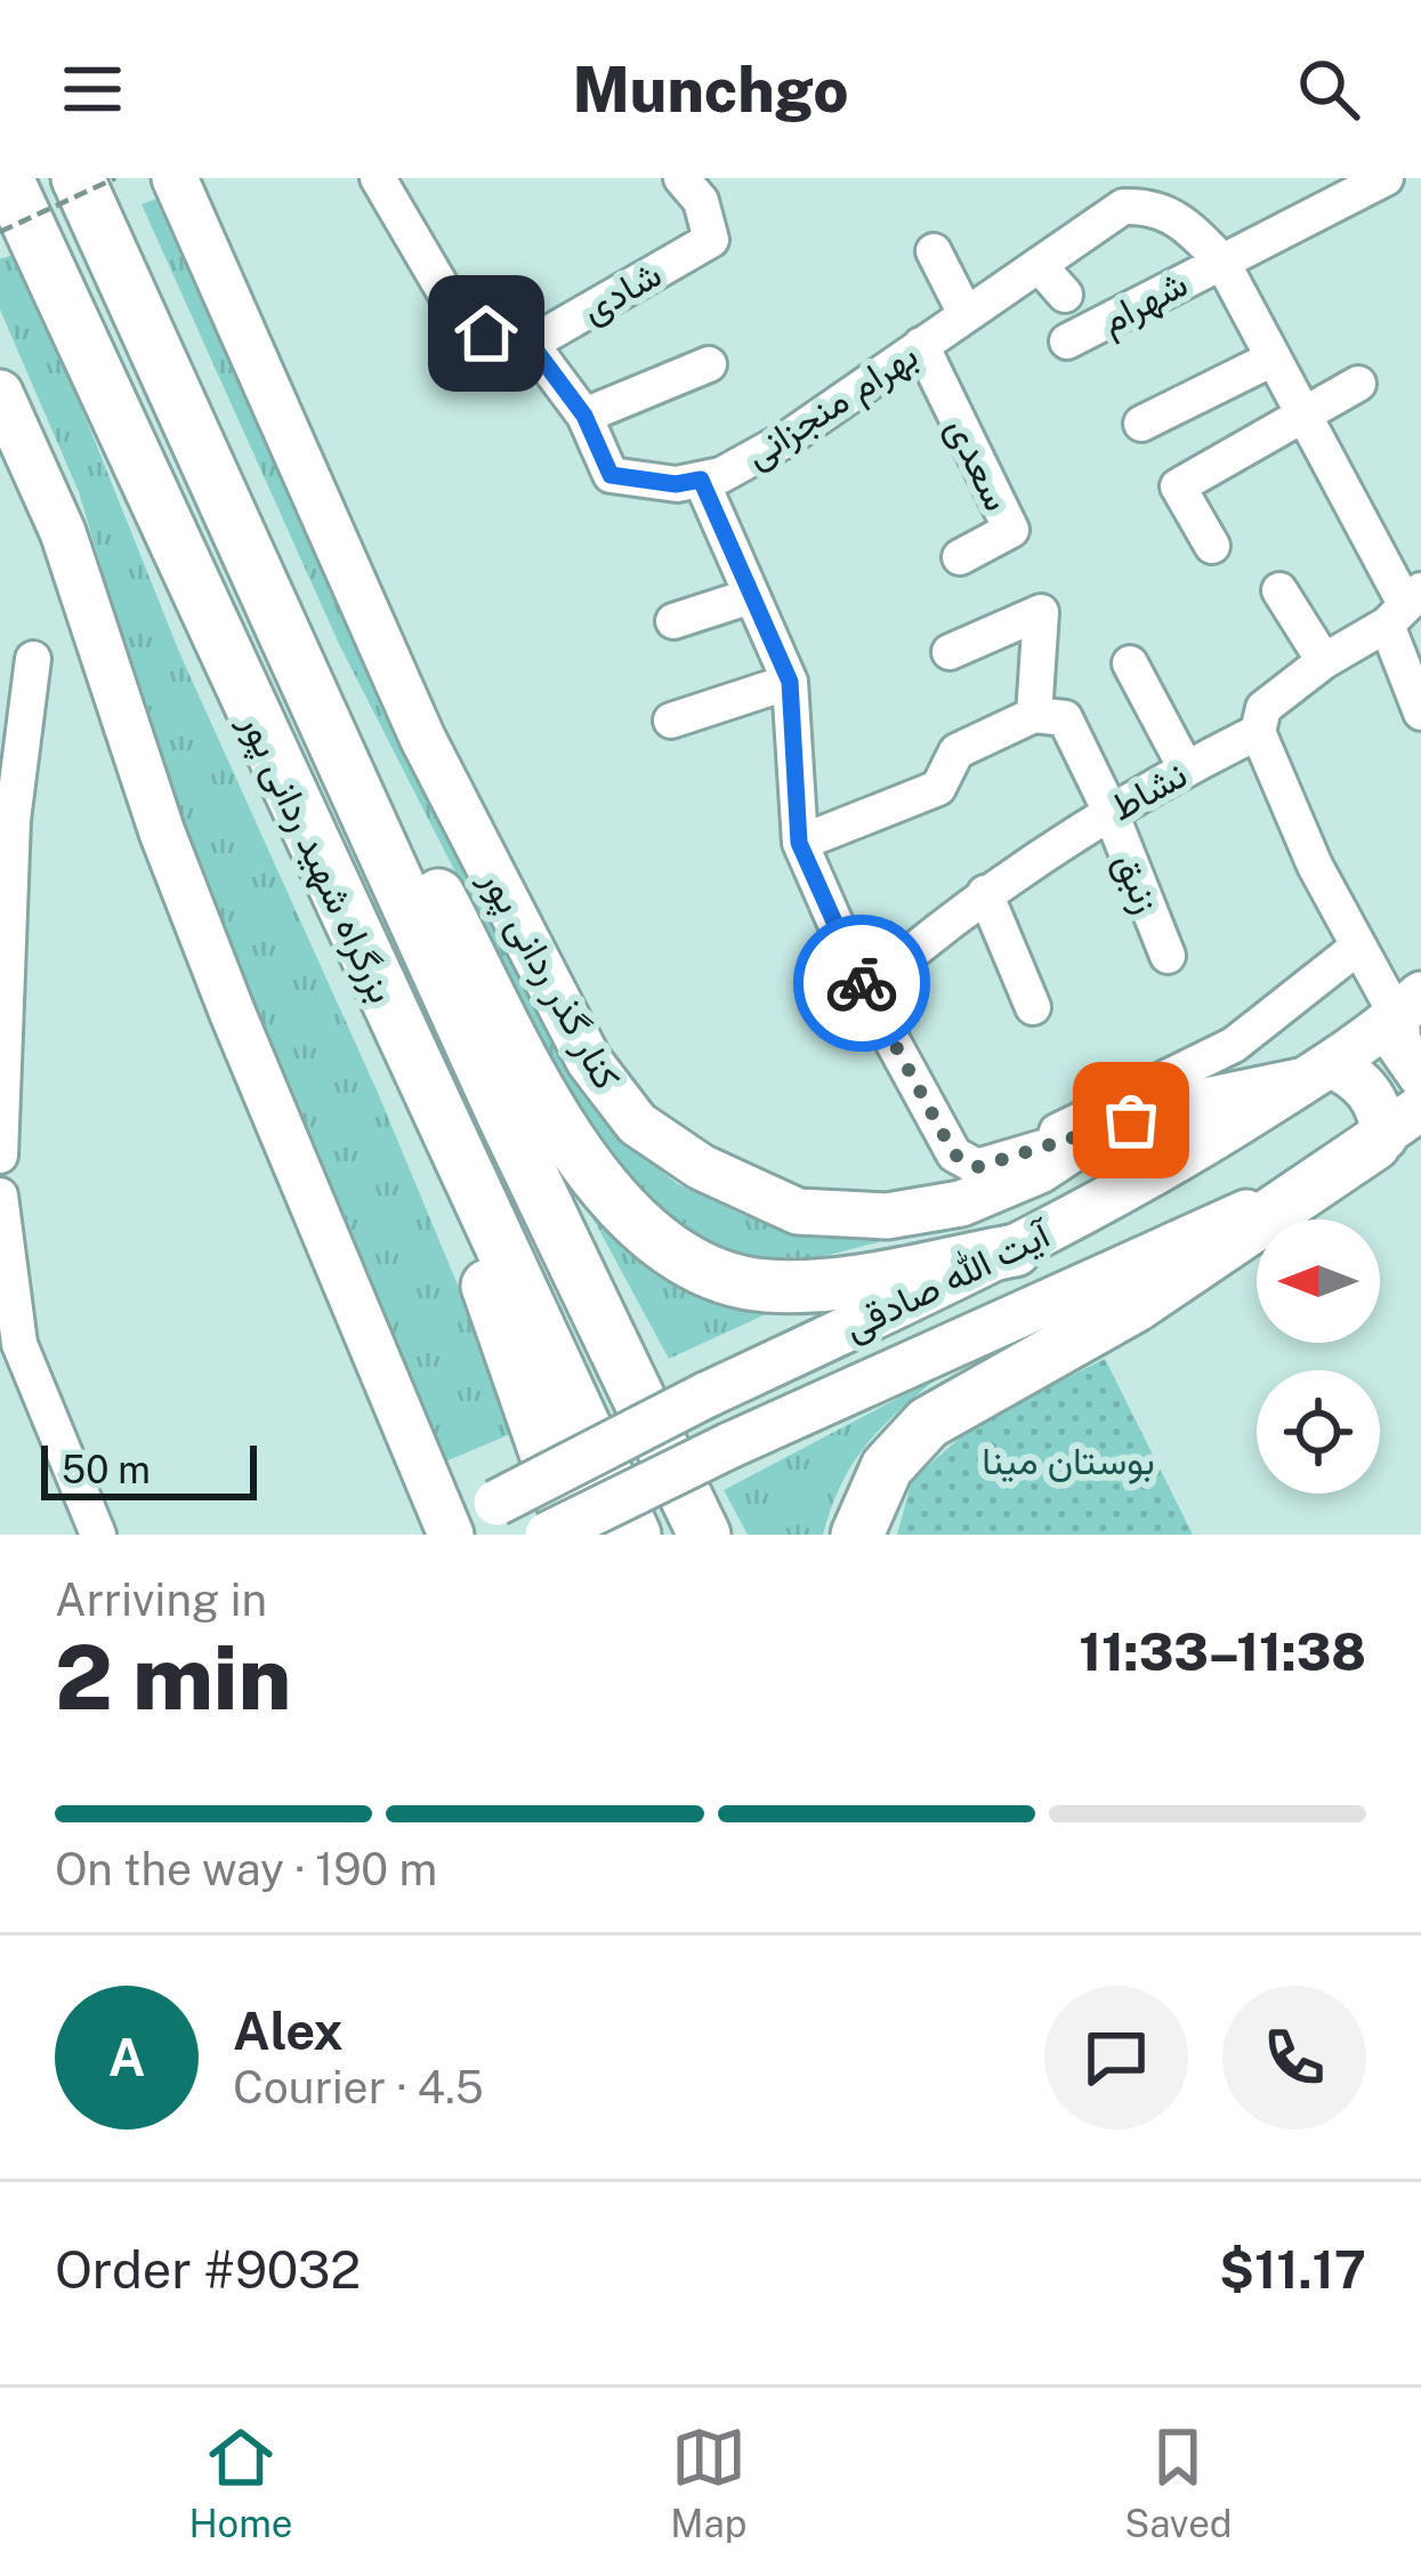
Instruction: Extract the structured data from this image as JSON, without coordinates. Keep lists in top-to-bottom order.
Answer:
{
  "streets": {
    "highway": ["بزرگراه شهید ردانی پور"],
    "main road": ["کنار گذر ردانی پور", "آیت الله صادقی"],
    "street": [
      "شادی",
      "شهرام",
      "بهرام منجزانی",
      "سعدی",
      "نشاط",
      "زنبق"
    ]
  },
  "crossings": [
    ["شادی", "بهرام منجزانی"],
    ["شهرام", "بهرام منجزانی"],
    ["بهرام منجزانی", "سعدی"],
    ["بهرام منجزانی", "نشاط"],
    ["نشاط", "زنبق"],
    ["کنار گذر ردانی پور", "آیت الله صادقی"]
  ],
  "parks": ["بوستان مینا"],
  "scale_bar": "50 m",
  "north": "left",
  "page": {
    "header": "Munchgo",
    "scale": "50 m",
    "heading": ["2 min", "Arriving in", "11:33–11:38"],
    "panel": [
      "Alex",
      "Courier · 4.5",
      "Order #9032",
      "$11.17"
    ],
    "bar": "On the way · 190 m",
    "round": "A",
    "tabs": ["Home", "Map", "Saved"]
  }
}
